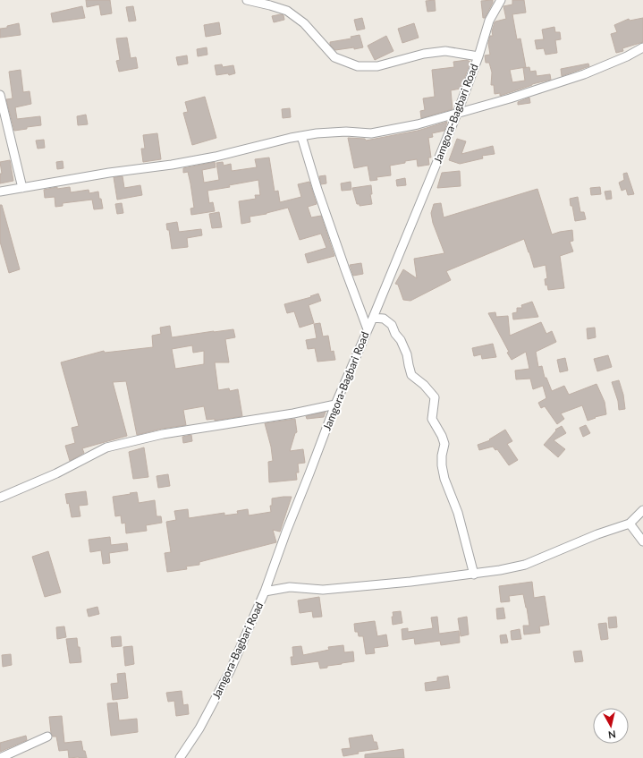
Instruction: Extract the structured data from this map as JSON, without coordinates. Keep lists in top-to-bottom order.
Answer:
{
  "streets": {
    "street": ["Jamgora-Bagbari Road"]
  },
  "north": "bottom"
}
